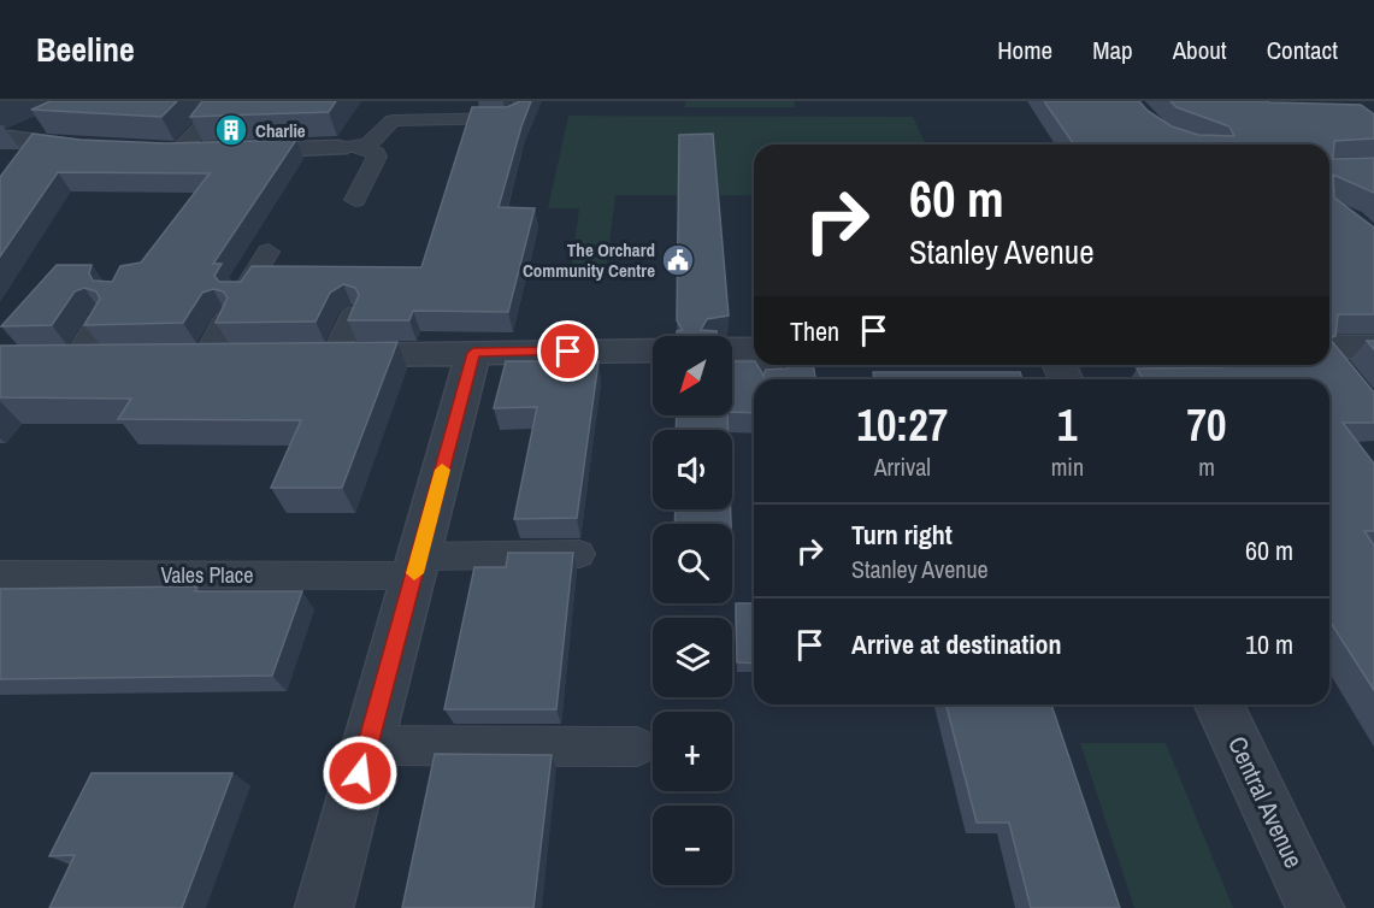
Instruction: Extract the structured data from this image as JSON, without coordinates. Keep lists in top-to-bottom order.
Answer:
{
  "streets": {
    "street": ["Central Avenue"],
    "lane": ["Vales Place"]
  },
  "places": {
    "building": ["Charlie"],
    "public building": ["The Orchard Community Centre"]
  },
  "north": "bottom left",
  "page": {
    "header": "Beeline",
    "nav": [
      "Home",
      "Map",
      "About",
      "Contact"
    ],
    "turn": ["60 m", "Stanley Avenue"],
    "then": "Then",
    "map_buttons": ["+", "−"],
    "eta": [
      "10:27",
      "Arrival",
      "1",
      "min",
      "70",
      "m"
    ],
    "list": [
      {
        "name": "Turn right",
        "note": "Stanley Avenue",
        "value": "60 m"
      },
      {
        "name": "Arrive at destination",
        "value": "10 m"
      }
    ]
  }
}
